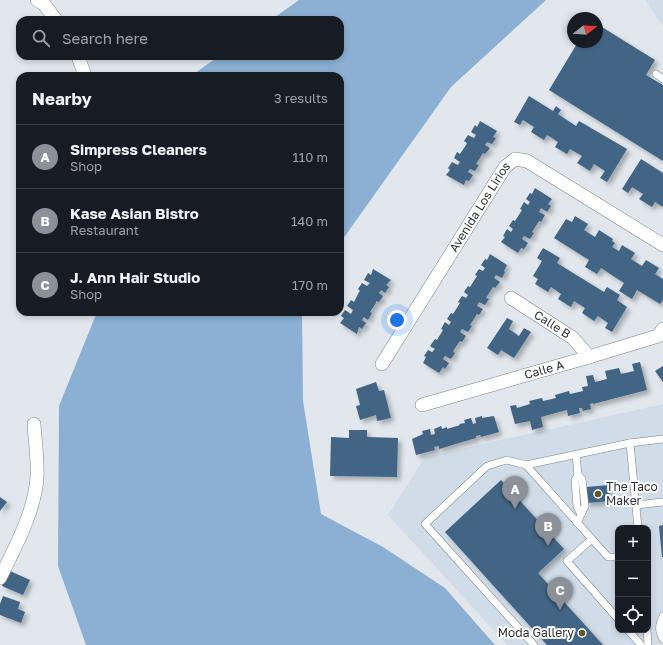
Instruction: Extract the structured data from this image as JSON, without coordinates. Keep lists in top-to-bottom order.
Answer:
{
  "streets": {
    "street": ["Avenida Los Lirios", "Calle B", "Calle A"]
  },
  "crossings": [
    ["Calle B", "Calle A"]
  ],
  "places": ["The Taco Maker", "Moda Gallery"],
  "north": "right",
  "page": {
    "search": "Search here",
    "heading": ["Nearby", "3 results"],
    "list": [
      {
        "mark": "A",
        "name": "Simpress Cleaners",
        "note": "Shop",
        "value": "110 m"
      },
      {
        "mark": "B",
        "name": "Kase Asian Bistro",
        "note": "Restaurant",
        "value": "140 m"
      },
      {
        "mark": "C",
        "name": "J. Ann Hair Studio",
        "note": "Shop",
        "value": "170 m"
      }
    ],
    "pins": ["A", "B", "C"],
    "map_buttons": ["+", "−"]
  }
}
